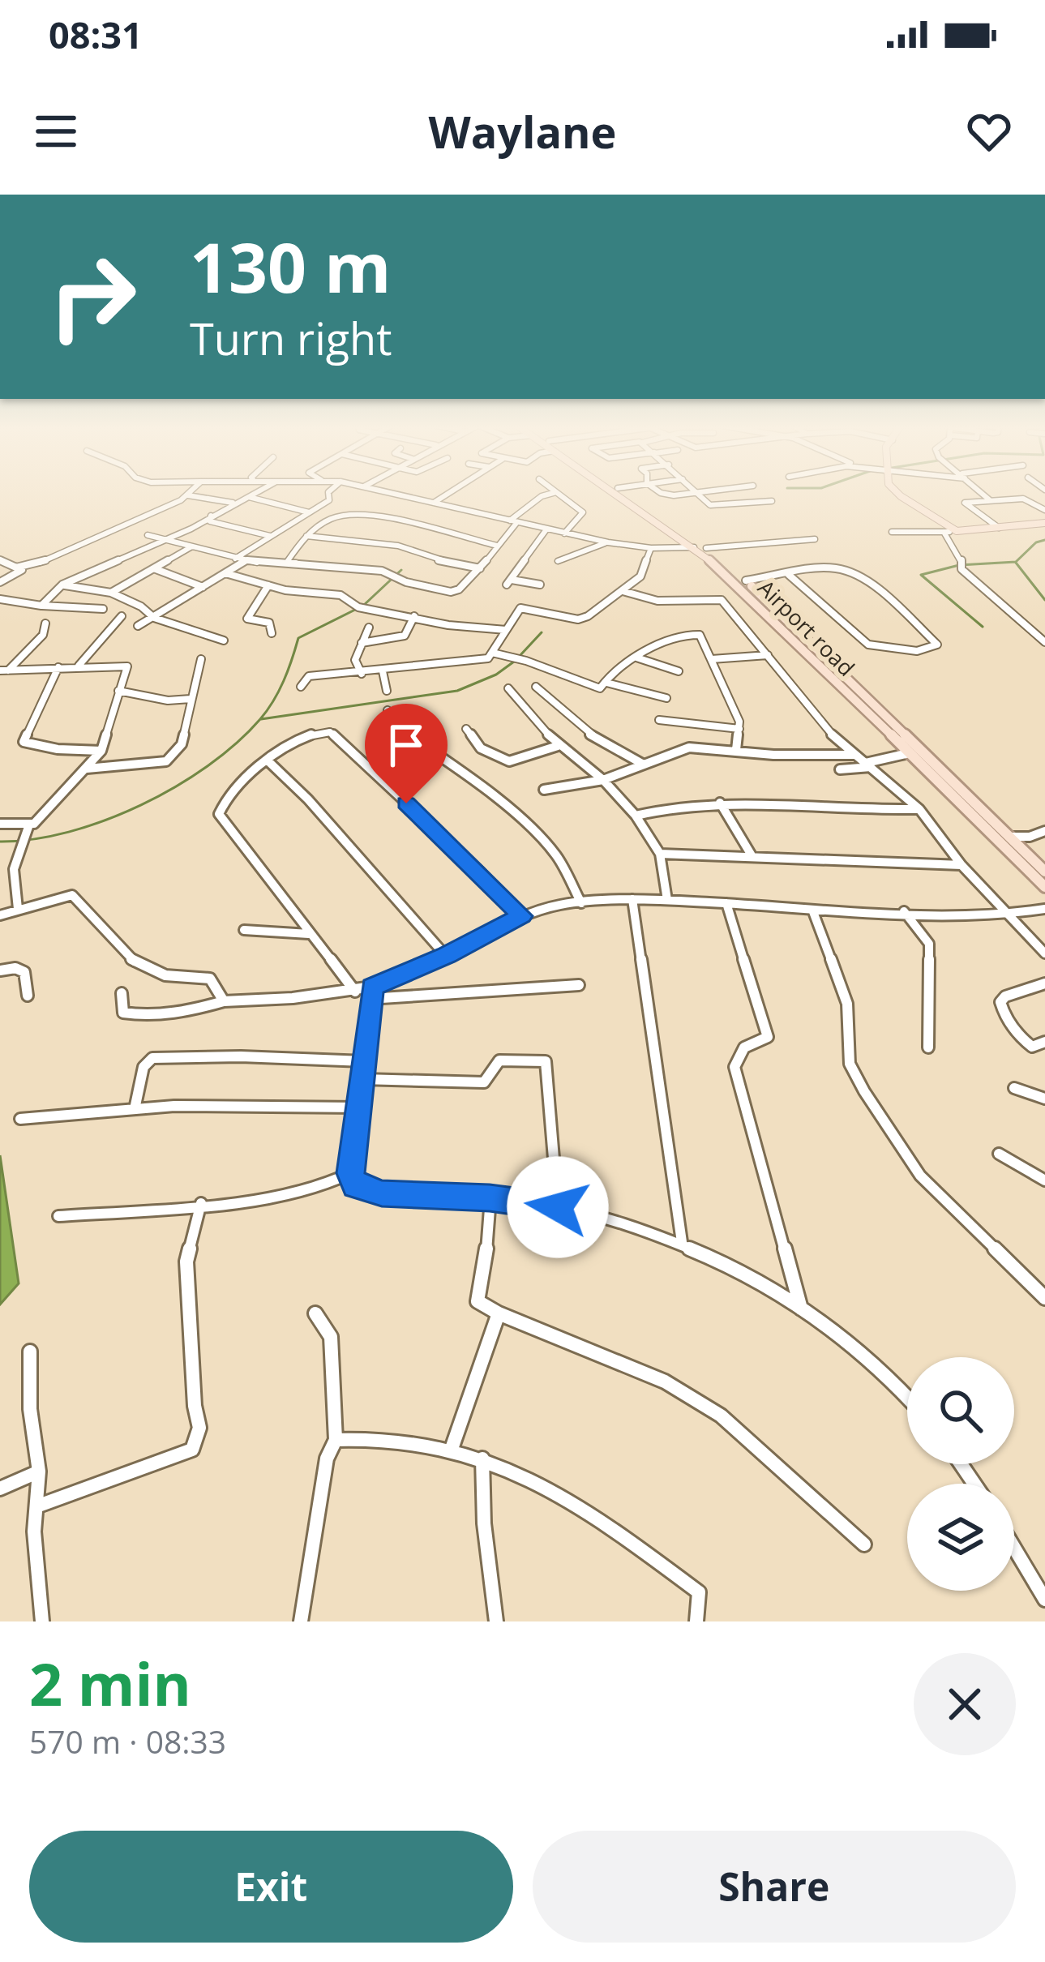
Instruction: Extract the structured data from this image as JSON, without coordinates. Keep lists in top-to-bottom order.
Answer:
{
  "streets": {
    "main road": ["Airport road"]
  },
  "page": {
    "status": "08:31",
    "header": "Waylane",
    "turn": ["130 m", "Turn right"],
    "heading": ["2 min", "570 m · 08:33"],
    "buttons": ["Exit", "Share"]
  }
}
